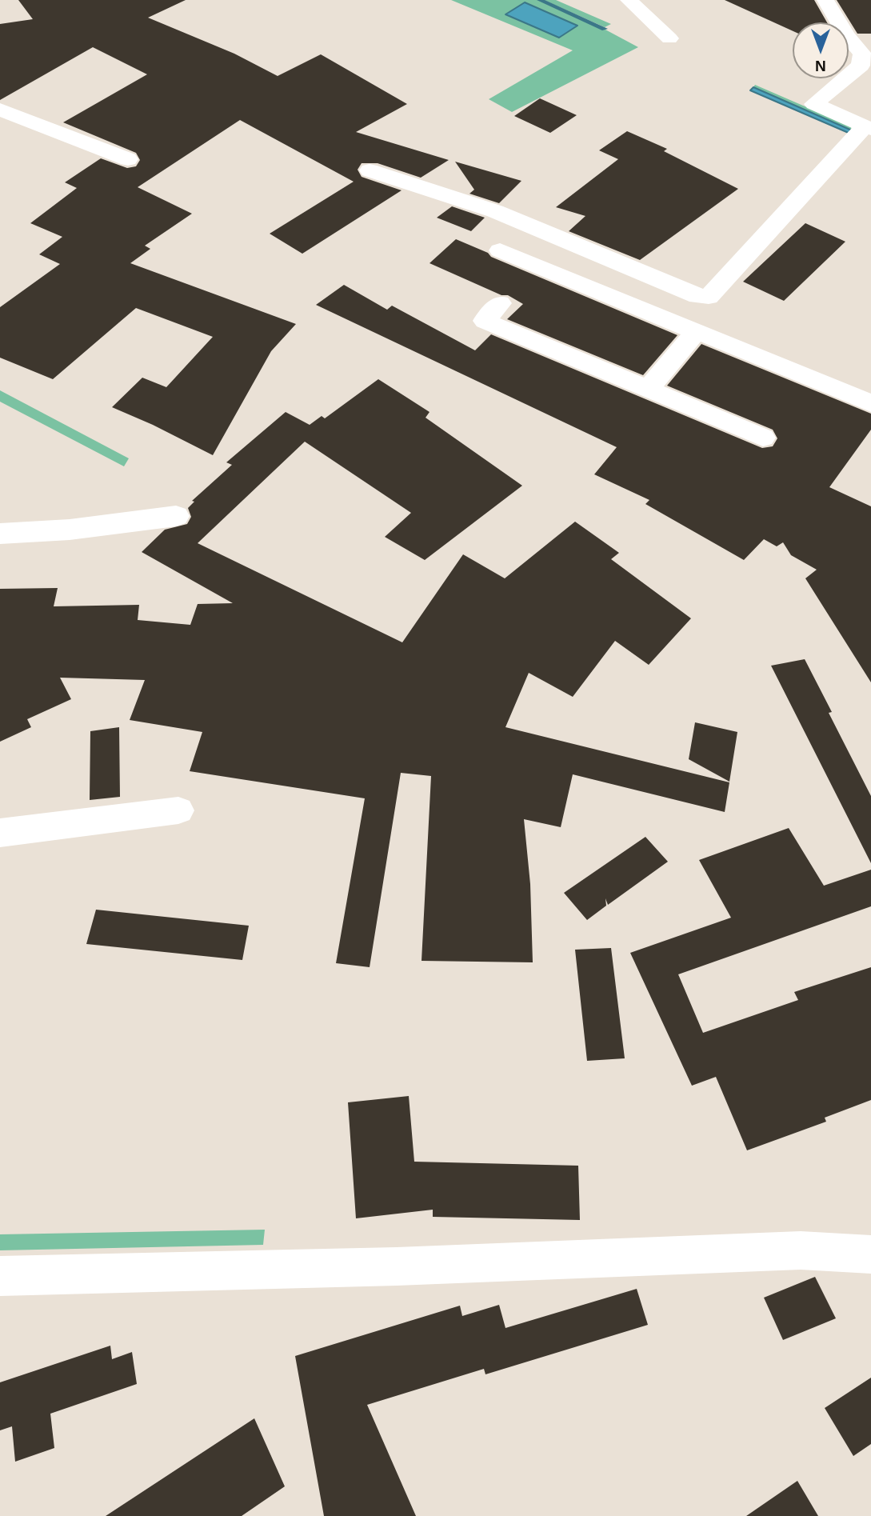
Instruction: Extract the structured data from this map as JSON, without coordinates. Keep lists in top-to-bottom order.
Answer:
{
  "north": "bottom"
}
